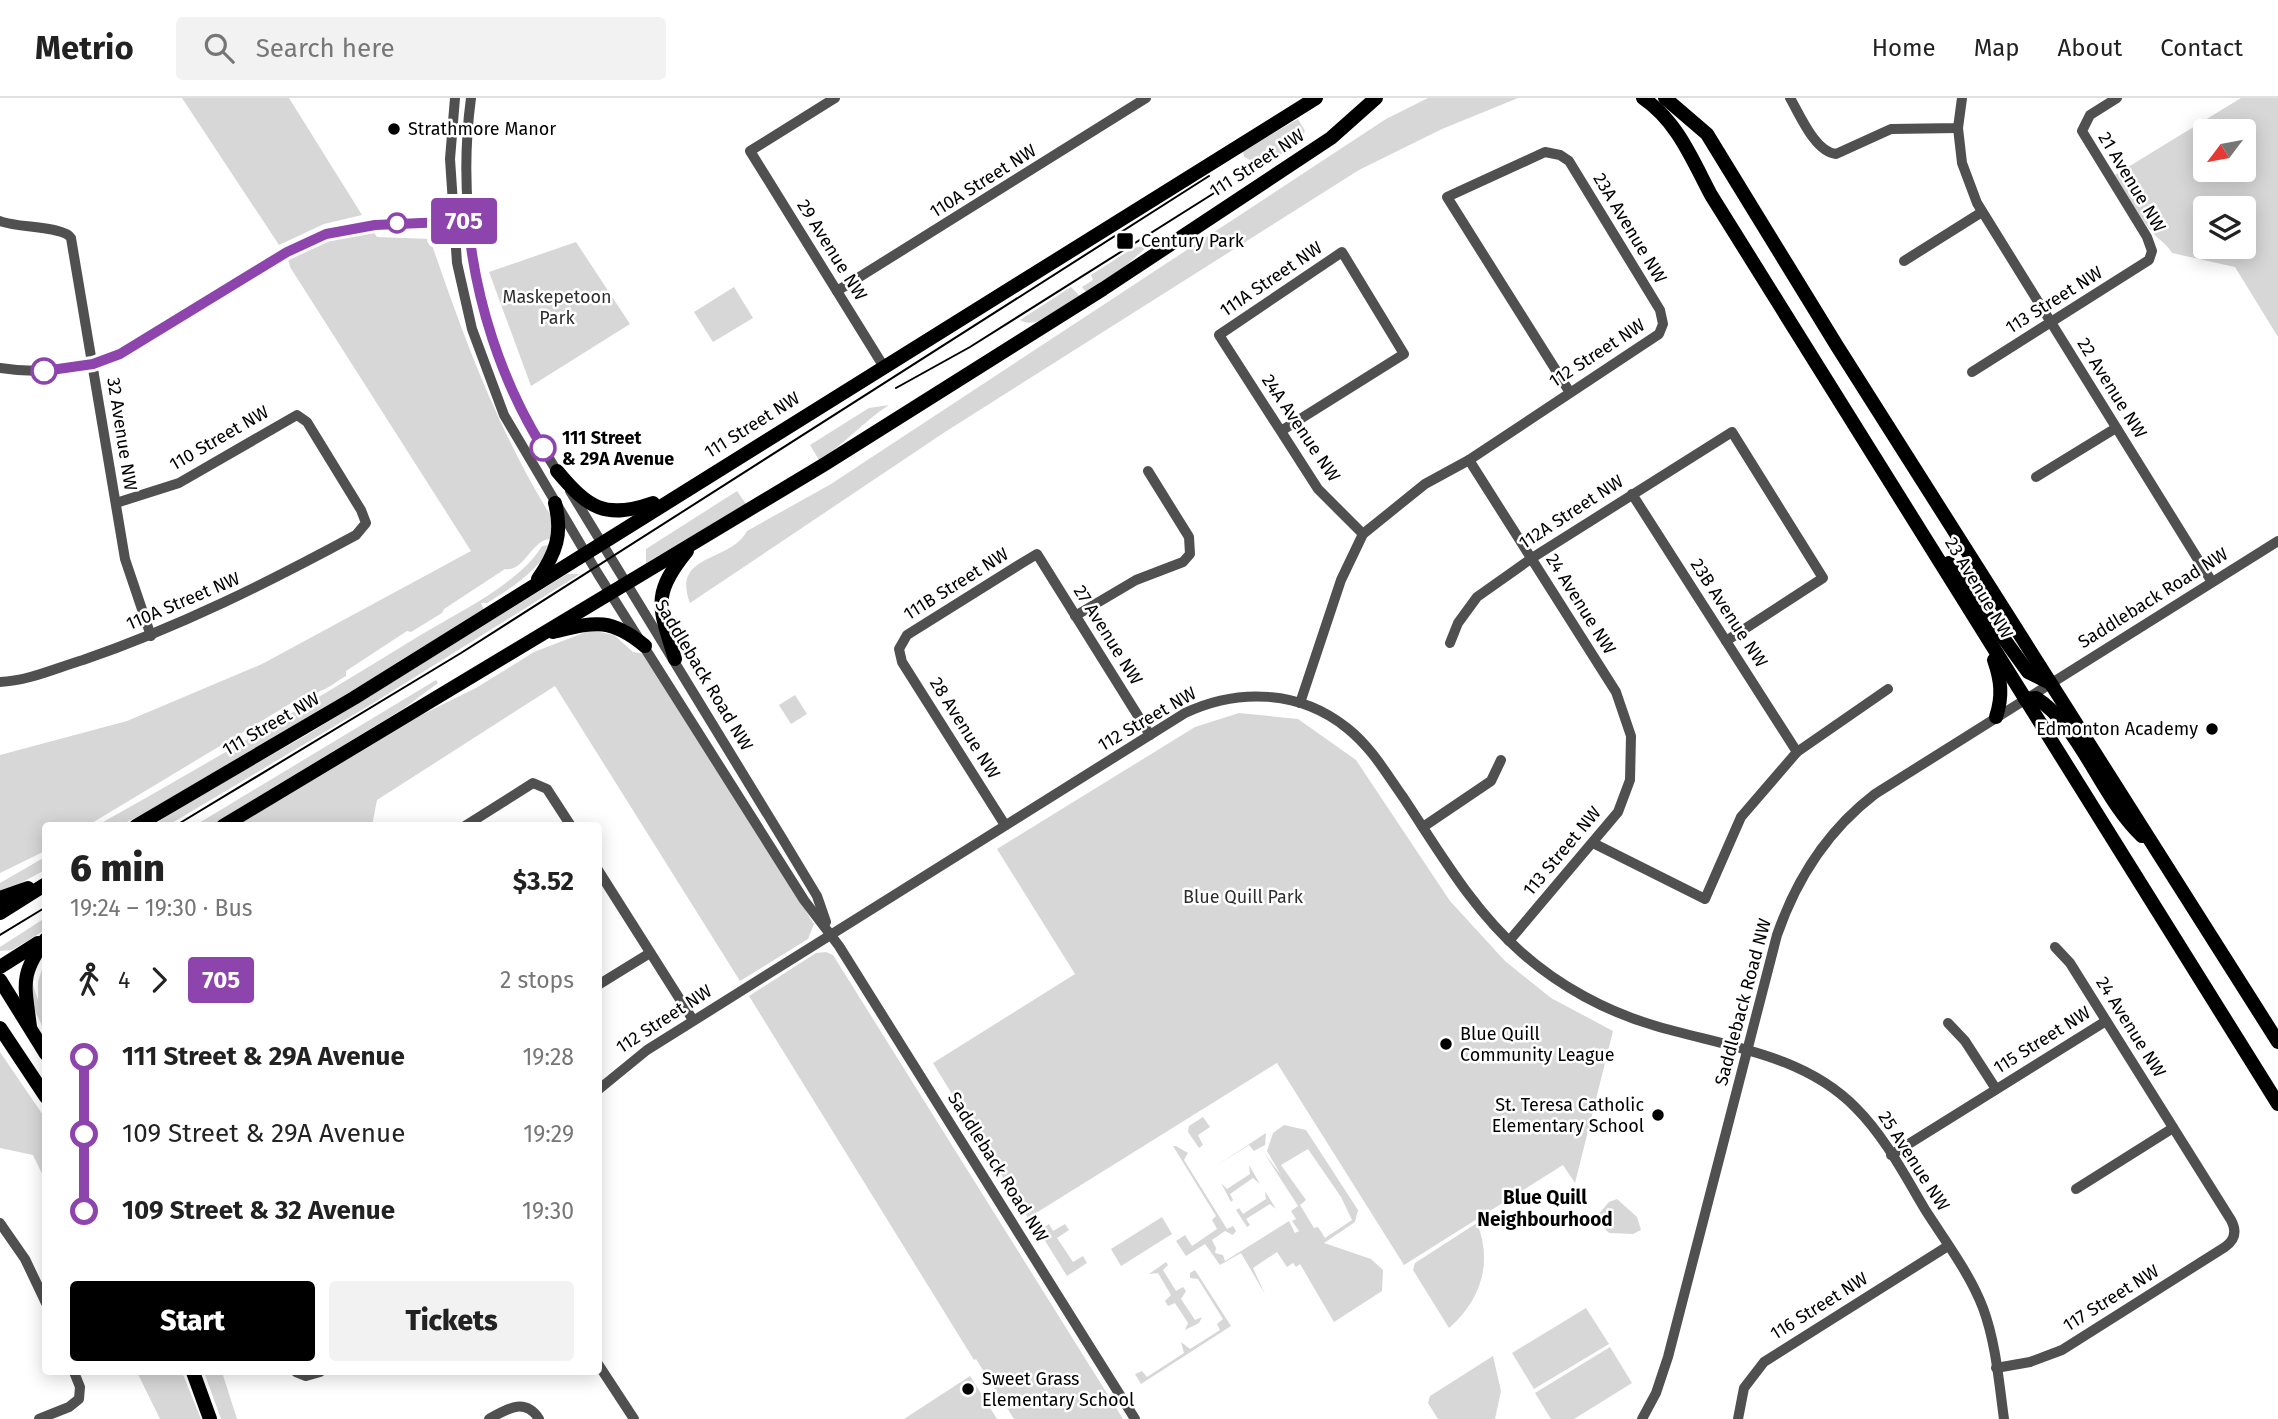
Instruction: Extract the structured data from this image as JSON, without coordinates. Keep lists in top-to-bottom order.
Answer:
{
  "streets": {
    "main road": ["111 Street NW", "23 Avenue NW"],
    "street": [
      "110A Street NW",
      "21 Avenue NW",
      "23A Avenue NW",
      "29 Avenue NW",
      "111A Street NW",
      "113 Street NW",
      "112 Street NW",
      "22 Avenue NW",
      "24A Avenue NW",
      "32 Avenue NW",
      "110 Street NW",
      "112A Street NW",
      "111B Street NW",
      "Saddleback Road NW",
      "24 Avenue NW",
      "23B Avenue NW",
      "27 Avenue NW",
      "28 Avenue NW",
      "115 Street NW",
      "25 Avenue NW",
      "117 Street NW",
      "116 Street NW"
    ]
  },
  "crossings": [
    ["111 Street NW", "29 Avenue NW"],
    ["111 Street NW", "Saddleback Road NW"],
    ["110A Street NW", "29 Avenue NW"],
    ["110A Street NW", "32 Avenue NW"],
    ["110A Street NW", "110 Street NW"],
    ["21 Avenue NW", "113 Street NW"],
    ["23A Avenue NW", "112 Street NW"],
    ["111A Street NW", "24A Avenue NW"],
    ["113 Street NW", "22 Avenue NW"],
    ["113 Street NW", "24 Avenue NW"],
    ["113 Street NW", "25 Avenue NW"],
    ["112 Street NW", "24A Avenue NW"],
    ["112 Street NW", "Saddleback Road NW"],
    ["112 Street NW", "24 Avenue NW"],
    ["112 Street NW", "27 Avenue NW"],
    ["112 Street NW", "28 Avenue NW"],
    ["112 Street NW", "25 Avenue NW"],
    ["22 Avenue NW", "Saddleback Road NW"],
    ["32 Avenue NW", "110 Street NW"],
    ["112A Street NW", "24 Avenue NW"],
    ["112A Street NW", "23B Avenue NW"],
    ["111B Street NW", "27 Avenue NW"],
    ["111B Street NW", "28 Avenue NW"],
    ["23 Avenue NW", "Saddleback Road NW"],
    ["Saddleback Road NW", "25 Avenue NW"],
    ["24 Avenue NW", "115 Street NW"],
    ["24 Avenue NW", "117 Street NW"],
    ["115 Street NW", "25 Avenue NW"],
    ["25 Avenue NW", "117 Street NW"],
    ["25 Avenue NW", "116 Street NW"]
  ],
  "districts": ["Blue Quill Neighbourhood"],
  "parks": ["Maskepetoon Park", "Blue Quill Park"],
  "places": {
    "other": [
      "Strathmore Manor",
      "111 Street & 29A Avenue",
      "Edmonton Academy",
      "Blue Quill Community League",
      "St. Teresa Catholic Elementary School",
      "Sweet Grass Elementary School"
    ],
    "transit": ["Century Park"]
  },
  "lines": ["bus line 705"],
  "north": "bottom left",
  "page": {
    "header": "Metrio",
    "search": "Search here",
    "nav": [
      "Home",
      "Map",
      "About",
      "Contact"
    ],
    "on_map": "705",
    "heading": ["6 min", "19:24 – 19:30 · Bus", "$3.52"],
    "legs": ["4", "705", "2 stops"],
    "list": [
      {
        "name": "111 Street & 29A Avenue",
        "value": "19:28"
      },
      {
        "name": "109 Street & 29A Avenue",
        "value": "19:29"
      },
      {
        "name": "109 Street & 32 Avenue",
        "value": "19:30"
      }
    ],
    "buttons": ["Start", "Tickets"]
  }
}
